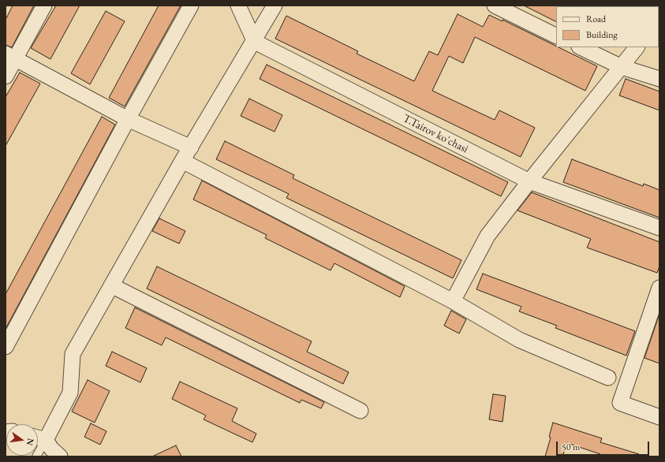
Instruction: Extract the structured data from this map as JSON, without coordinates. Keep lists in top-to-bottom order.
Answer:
{
  "streets": {
    "street": ["T.Tairov ko'chasi"]
  },
  "legend": ["Road", "Building"],
  "scale_bar": "50 m",
  "north": "right"
}
